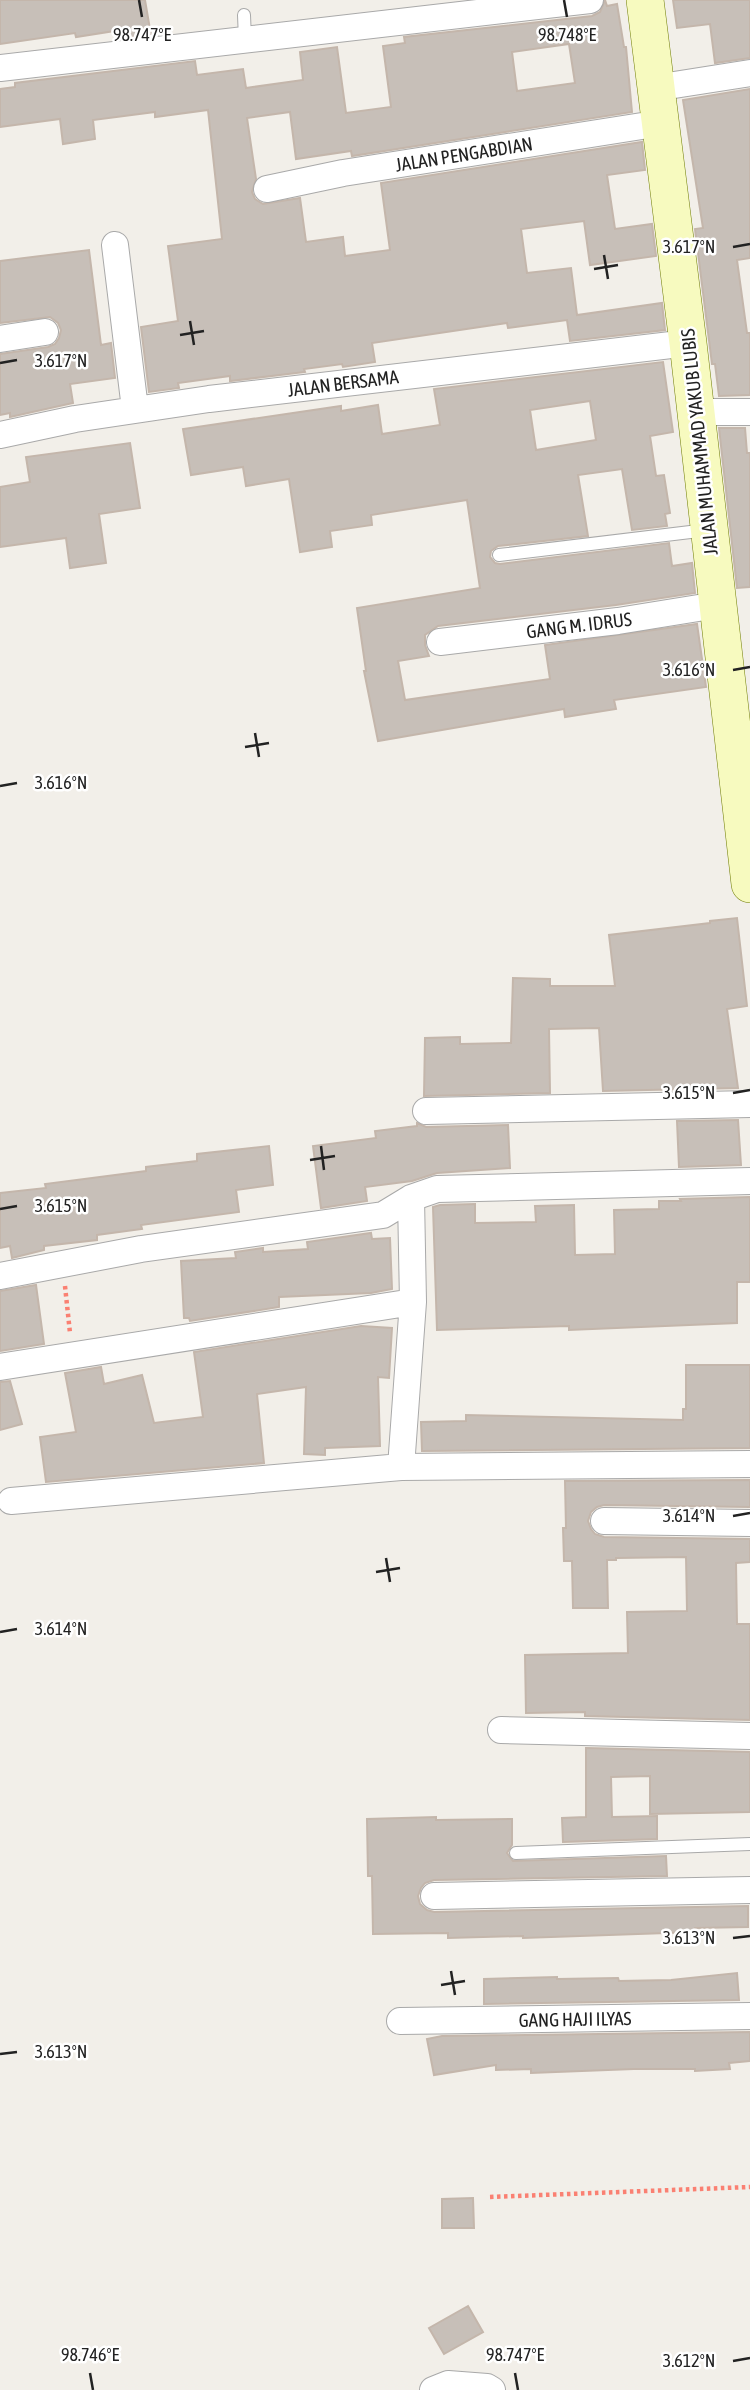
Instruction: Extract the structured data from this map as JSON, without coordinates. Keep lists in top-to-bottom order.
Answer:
{
  "streets": {
    "main road": ["JALAN MUHAMMAD YAKUB LUBIS"],
    "street": [
      "JALAN PENGABDIAN",
      "JALAN BERSAMA",
      "GANG M. IDRUS",
      "GANG HAJI ILYAS"
    ]
  },
  "crossings": [
    ["JALAN PENGABDIAN", "JALAN MUHAMMAD YAKUB LUBIS"],
    ["JALAN BERSAMA", "JALAN MUHAMMAD YAKUB LUBIS"],
    ["JALAN MUHAMMAD YAKUB LUBIS", "GANG M. IDRUS"]
  ],
  "coordinates": [
    "98.747°E",
    "98.748°E",
    "3.617°N",
    "3.616°N",
    "3.615°N",
    "3.614°N",
    "3.613°N",
    "98.746°E",
    "3.612°N"
  ]
}
